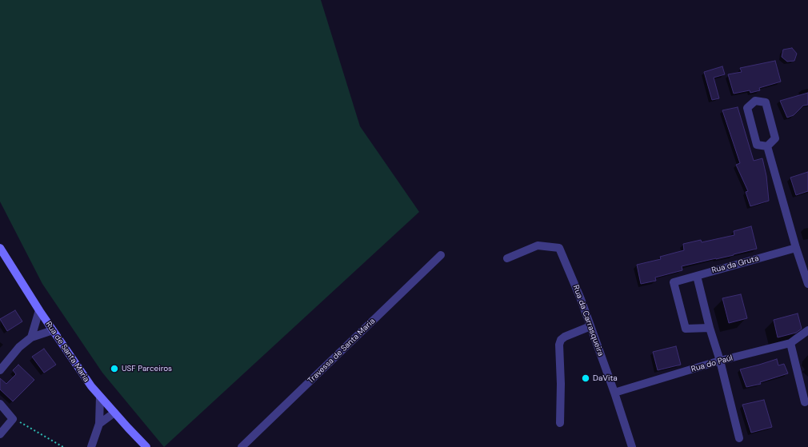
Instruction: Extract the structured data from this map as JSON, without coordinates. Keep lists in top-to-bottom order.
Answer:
{
  "streets": {
    "street": [
      "Rua da Gruta",
      "Rua da Carrasqueira",
      "Travessa de Santa Maria",
      "Rua de Santa Maria",
      "Rua do Paúl"
    ]
  },
  "crossings": [
    ["Rua da Carrasqueira", "Rua do Paúl"]
  ],
  "places": ["USF Parceiros", "DaVita"]
}
